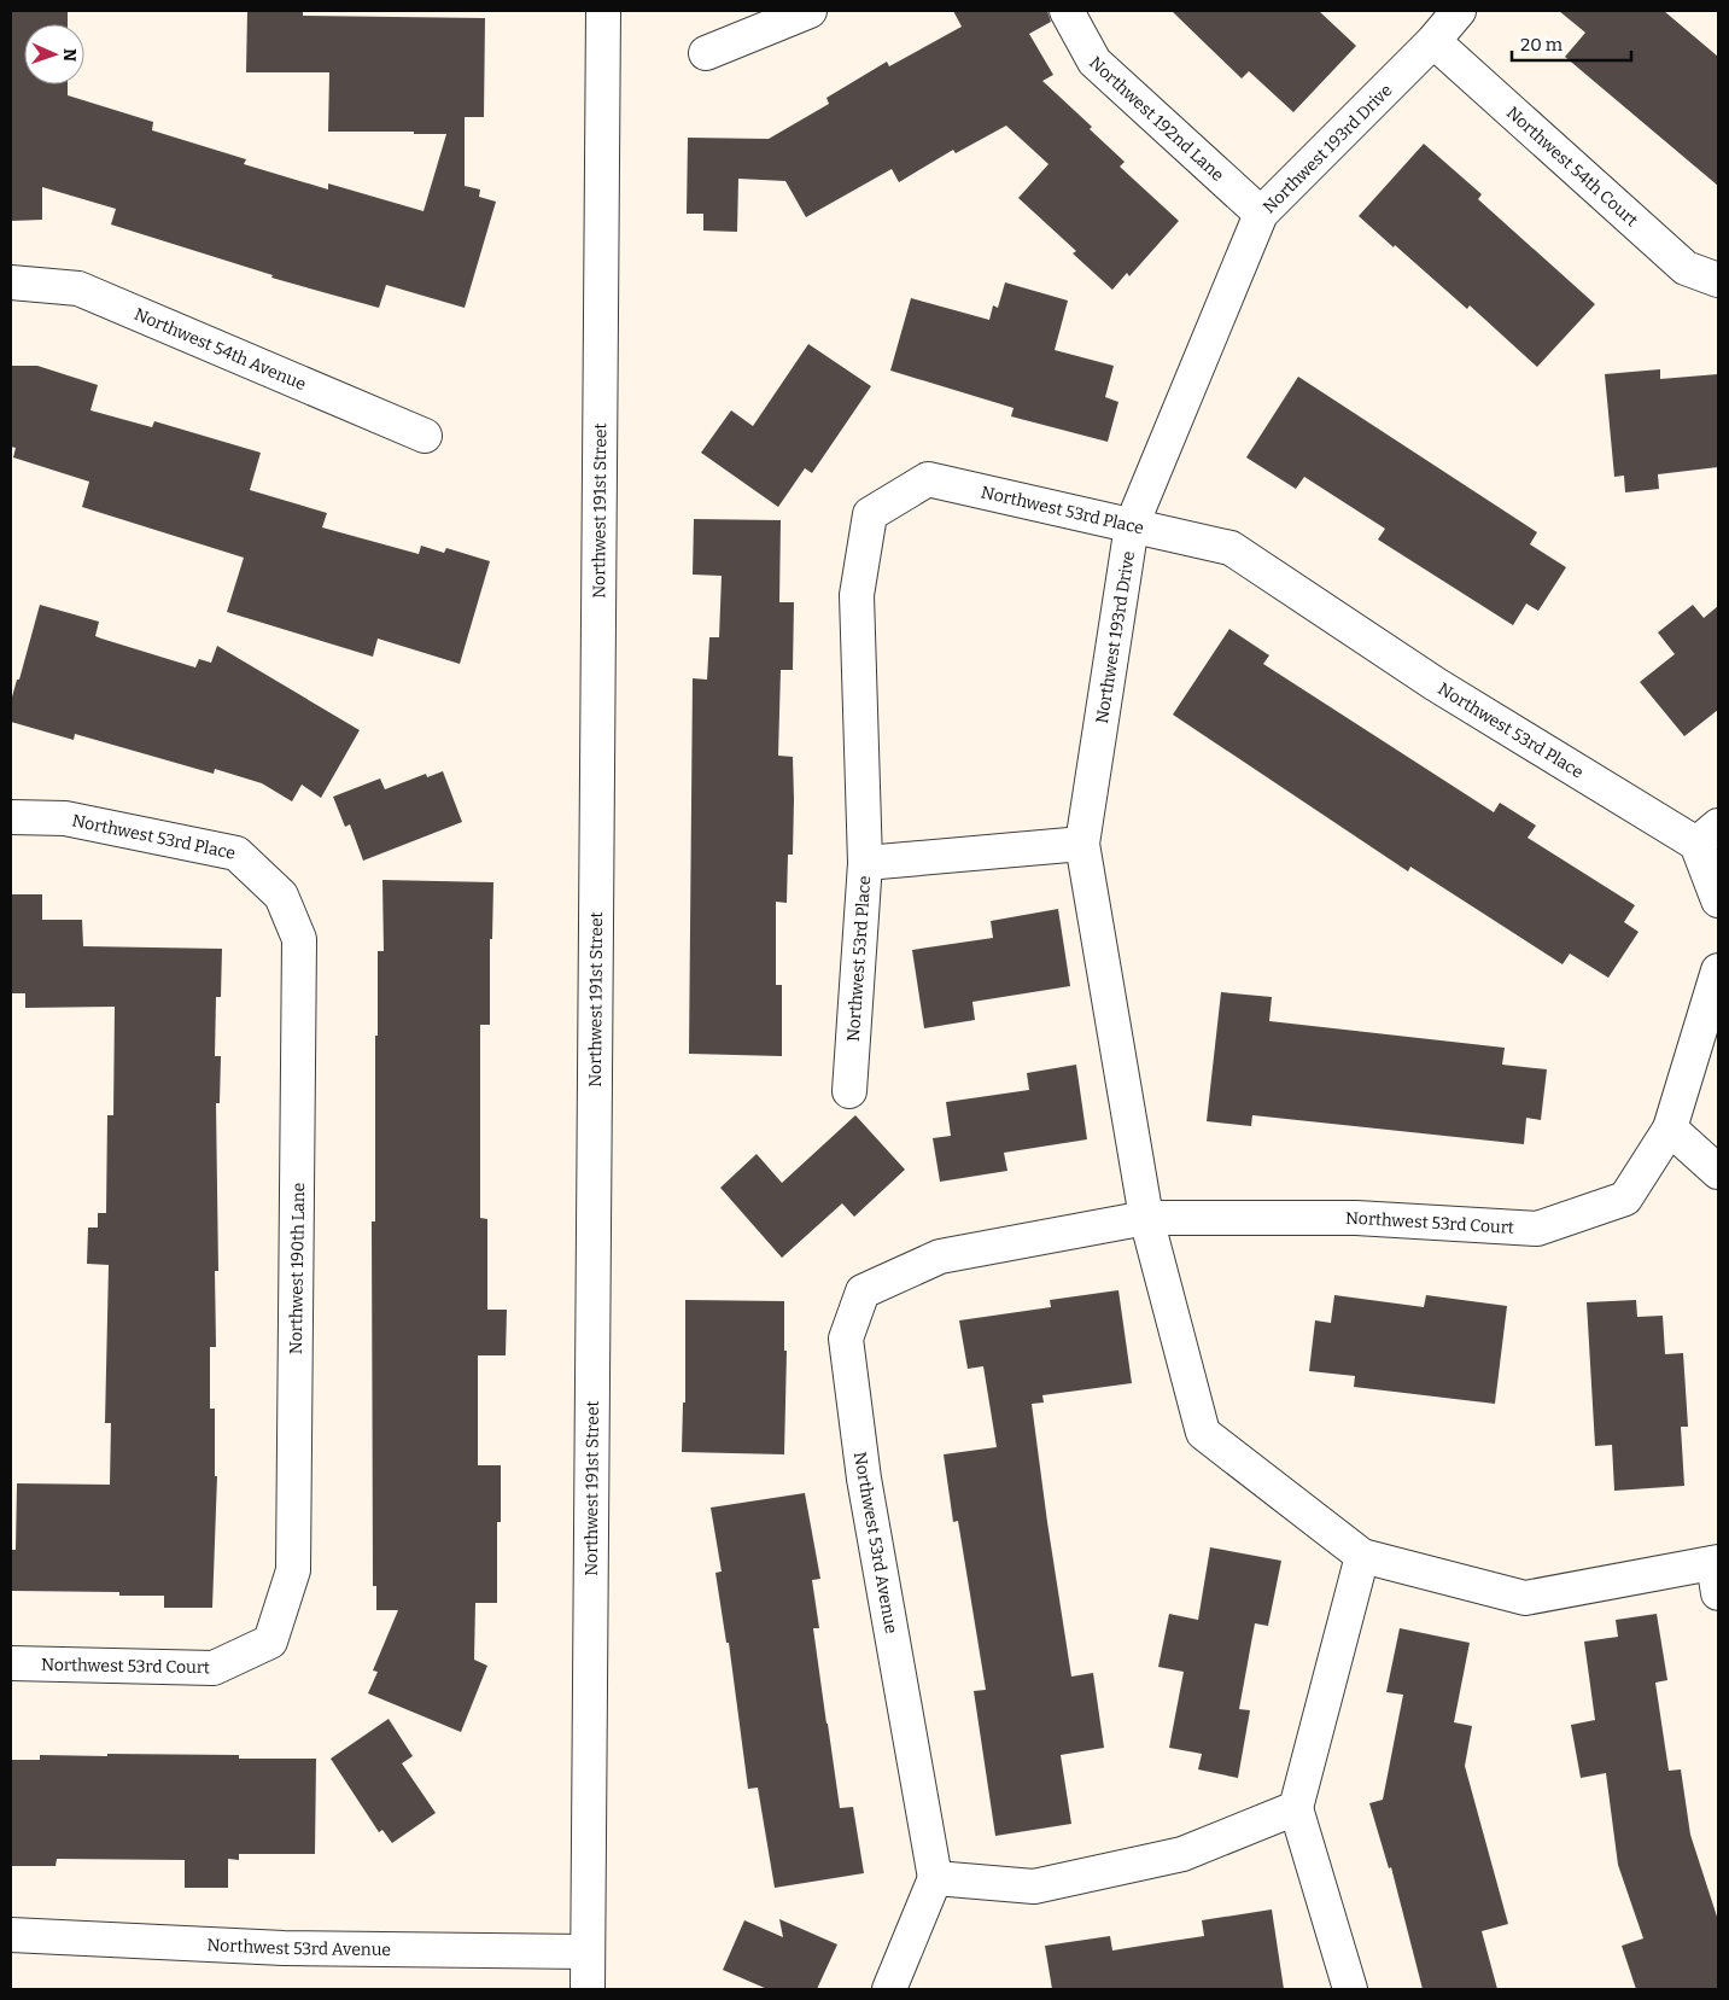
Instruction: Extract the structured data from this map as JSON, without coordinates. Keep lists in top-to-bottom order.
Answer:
{
  "streets": {
    "street": [
      "Northwest 192nd Lane",
      "Northwest 193rd Drive",
      "Northwest 54th Court",
      "Northwest 54th Avenue",
      "Northwest 53rd Place",
      "Northwest 191st Street",
      "Northwest 53rd Court",
      "Northwest 190th Lane",
      "Northwest 53rd Avenue"
    ]
  },
  "crossings": [
    ["Northwest 192nd Lane", "Northwest 193rd Drive"],
    ["Northwest 193rd Drive", "Northwest 54th Court"],
    ["Northwest 193rd Drive", "Northwest 53rd Place"],
    ["Northwest 193rd Drive", "Northwest 53rd Court"],
    ["Northwest 193rd Drive", "Northwest 53rd Avenue"],
    ["Northwest 53rd Place", "Northwest 190th Lane"],
    ["Northwest 191st Street", "Northwest 53rd Avenue"],
    ["Northwest 53rd Court", "Northwest 190th Lane"],
    ["Northwest 53rd Court", "Northwest 53rd Avenue"]
  ],
  "scale_bar": "20 m",
  "north": "right"
}
